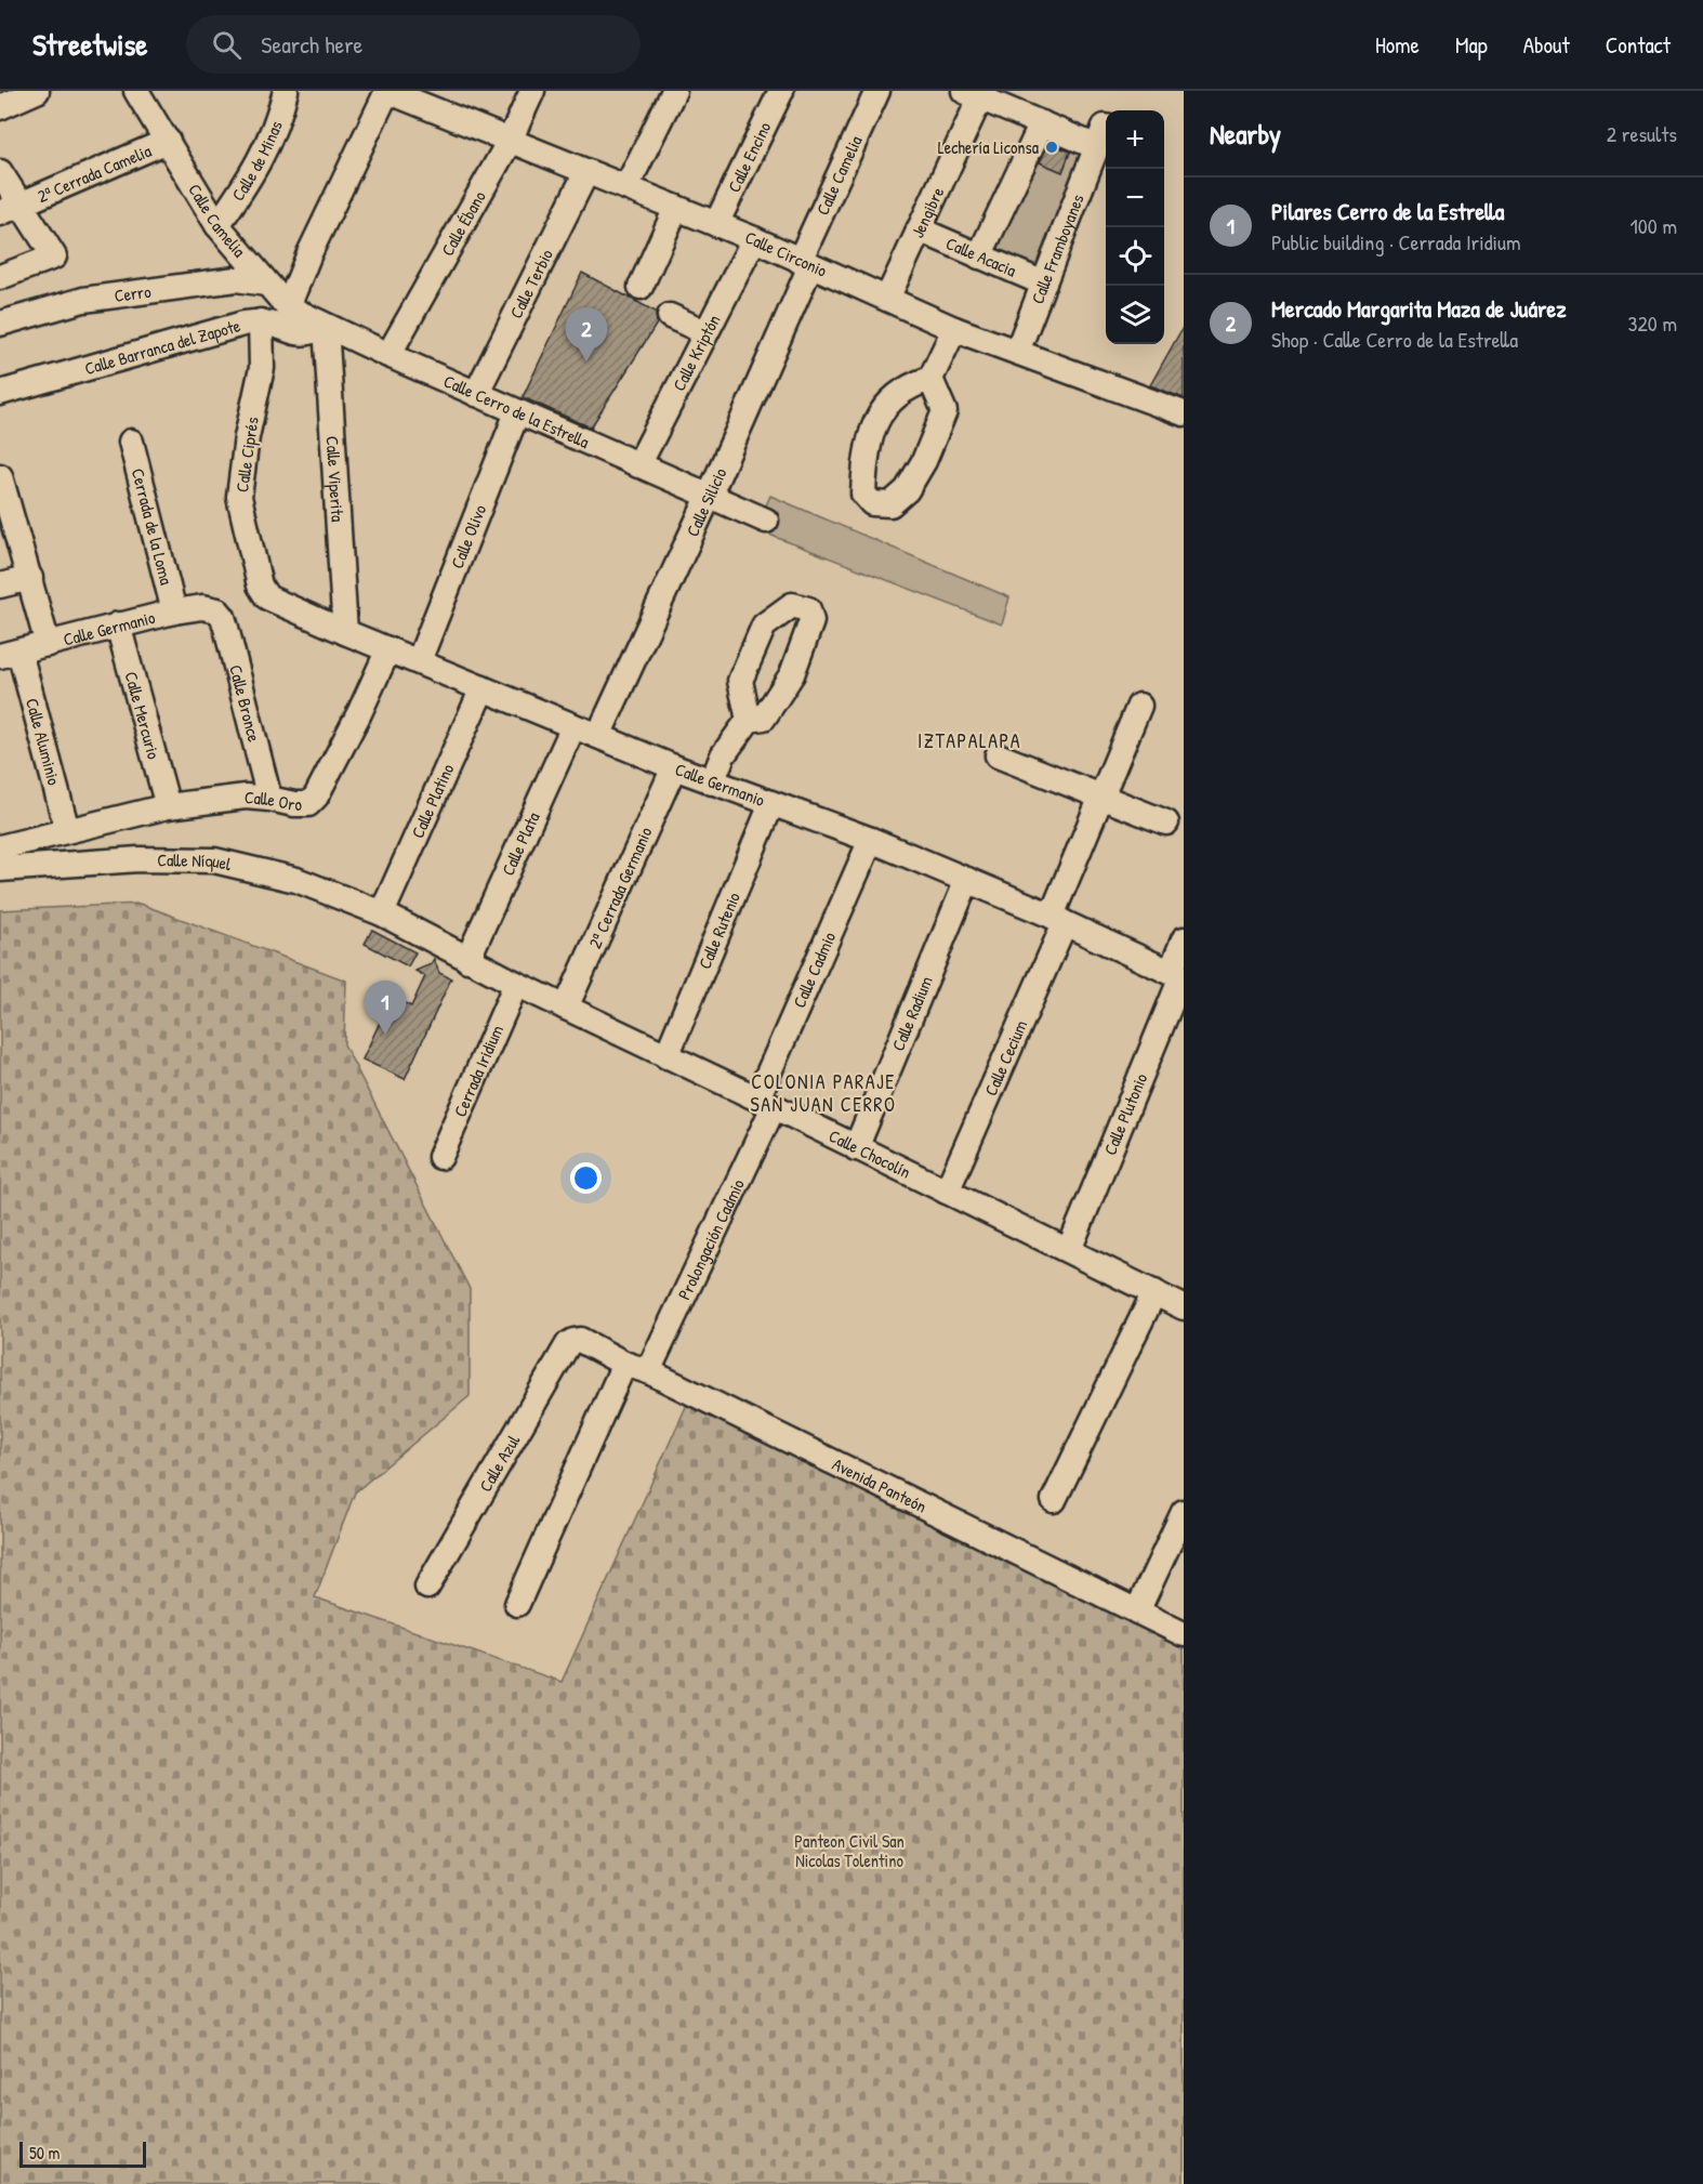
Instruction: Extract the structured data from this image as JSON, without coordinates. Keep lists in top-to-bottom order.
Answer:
{
  "streets": {
    "street": [
      "Calle Encino",
      "Calle de Minas",
      "2ª Cerrada Camelia",
      "Calle Camelia",
      "Jengibre",
      "Calle Ébano",
      "Calle Framboyanes",
      "Calle Circonio",
      "Calle Acacia",
      "Calle Terbio",
      "Cerro",
      "Calle Barranca del Zapote",
      "Calle Kriptón",
      "Calle Cerro de la Estrella",
      "Calle Ciprés",
      "Calle Viperita",
      "Calle Silicio",
      "Cerrada de la Loma",
      "Calle Olivo",
      "Calle Germanio",
      "Calle Bronce",
      "Calle Mercurio",
      "Calle Aluminio",
      "Calle Oro",
      "Calle Platino",
      "Calle Plata",
      "Calle Níquel",
      "2ª Cerrada Germanio",
      "Calle Rutenio",
      "Calle Cadmio",
      "Calle Radium",
      "Calle Cecium",
      "Cerrada Iridium",
      "Calle Plutonio",
      "Calle Chocolín",
      "Prolongación Cadmio",
      "Calle Azul",
      "Avenida Panteón"
    ]
  },
  "crossings": [
    ["Calle Encino", "Calle Circonio"],
    ["Calle de Minas", "Calle Camelia"],
    ["2ª Cerrada Camelia", "Calle Camelia"],
    ["Calle Camelia", "Calle Circonio"],
    ["Calle Camelia", "Cerro"],
    ["Calle Camelia", "Calle Barranca del Zapote"],
    ["Calle Camelia", "Calle Cerro de la Estrella"],
    ["Calle Camelia", "Calle Viperita"],
    ["Calle Camelia", "Calle Silicio"],
    ["Jengibre", "Calle Circonio"],
    ["Jengibre", "Calle Acacia"],
    ["Calle Ébano", "Calle Circonio"],
    ["Calle Ébano", "Calle Cerro de la Estrella"],
    ["Calle Framboyanes", "Calle Circonio"],
    ["Calle Framboyanes", "Calle Acacia"],
    ["Calle Circonio", "Calle Terbio"],
    ["Calle Circonio", "Calle Kriptón"],
    ["Calle Circonio", "Calle Silicio"],
    ["Calle Terbio", "Calle Cerro de la Estrella"],
    ["Calle Barranca del Zapote", "Calle Cerro de la Estrella"],
    ["Calle Barranca del Zapote", "Calle Ciprés"],
    ["Calle Barranca del Zapote", "Calle Viperita"],
    ["Calle Kriptón", "Calle Cerro de la Estrella"],
    ["Calle Cerro de la Estrella", "Calle Viperita"],
    ["Calle Cerro de la Estrella", "Calle Silicio"],
    ["Calle Cerro de la Estrella", "Calle Olivo"],
    ["Calle Ciprés", "Calle Germanio"],
    ["Calle Viperita", "Calle Germanio"],
    ["Calle Silicio", "Calle Germanio"],
    ["Cerrada de la Loma", "Calle Germanio"],
    ["Calle Olivo", "Calle Germanio"],
    ["Calle Germanio", "Calle Bronce"],
    ["Calle Germanio", "Calle Mercurio"],
    ["Calle Germanio", "Calle Aluminio"],
    ["Calle Germanio", "Calle Oro"],
    ["Calle Germanio", "Calle Platino"],
    ["Calle Germanio", "Calle Plata"],
    ["Calle Germanio", "2ª Cerrada Germanio"],
    ["Calle Germanio", "Calle Rutenio"],
    ["Calle Germanio", "Calle Cadmio"],
    ["Calle Germanio", "Calle Radium"],
    ["Calle Germanio", "Calle Cecium"],
    ["Calle Germanio", "Calle Plutonio"],
    ["Calle Bronce", "Calle Oro"],
    ["Calle Mercurio", "Calle Oro"],
    ["Calle Aluminio", "Calle Oro"],
    ["Calle Platino", "Calle Níquel"],
    ["Calle Platino", "Calle Chocolín"],
    ["Calle Plata", "Calle Chocolín"],
    ["Calle Níquel", "Calle Chocolín"],
    ["2ª Cerrada Germanio", "Calle Chocolín"],
    ["Calle Rutenio", "Calle Chocolín"],
    ["Calle Cadmio", "Calle Chocolín"],
    ["Calle Cadmio", "Prolongación Cadmio"],
    ["Calle Radium", "Calle Chocolín"],
    ["Calle Cecium", "Calle Chocolín"],
    ["Cerrada Iridium", "Calle Chocolín"],
    ["Calle Plutonio", "Calle Chocolín"],
    ["Calle Chocolín", "Prolongación Cadmio"],
    ["Prolongación Cadmio", "Avenida Panteón"],
    ["Calle Azul", "Avenida Panteón"]
  ],
  "districts": ["IZTAPALAPA", "COLONIA PARAJE SAN JUAN CERRO"],
  "parks": ["Panteon Civil San Nicolas Tolentino"],
  "places": ["Lechería Liconsa"],
  "scale_bar": "50 m",
  "page": {
    "header": "Streetwise",
    "search": "Search here",
    "nav": [
      "Home",
      "Map",
      "About",
      "Contact"
    ],
    "heading": ["Nearby", "2 results"],
    "map_buttons": ["+", "−"],
    "list": [
      {
        "mark": "1",
        "name": "Pilares Cerro de la Estrella",
        "note": "Public building · Cerrada Iridium",
        "value": "100 m"
      },
      {
        "mark": "2",
        "name": "Mercado Margarita Maza de Juárez",
        "note": "Shop · Calle Cerro de la Estrella",
        "value": "320 m"
      }
    ],
    "pins": ["2", "1"],
    "scale": "50 m"
  }
}
